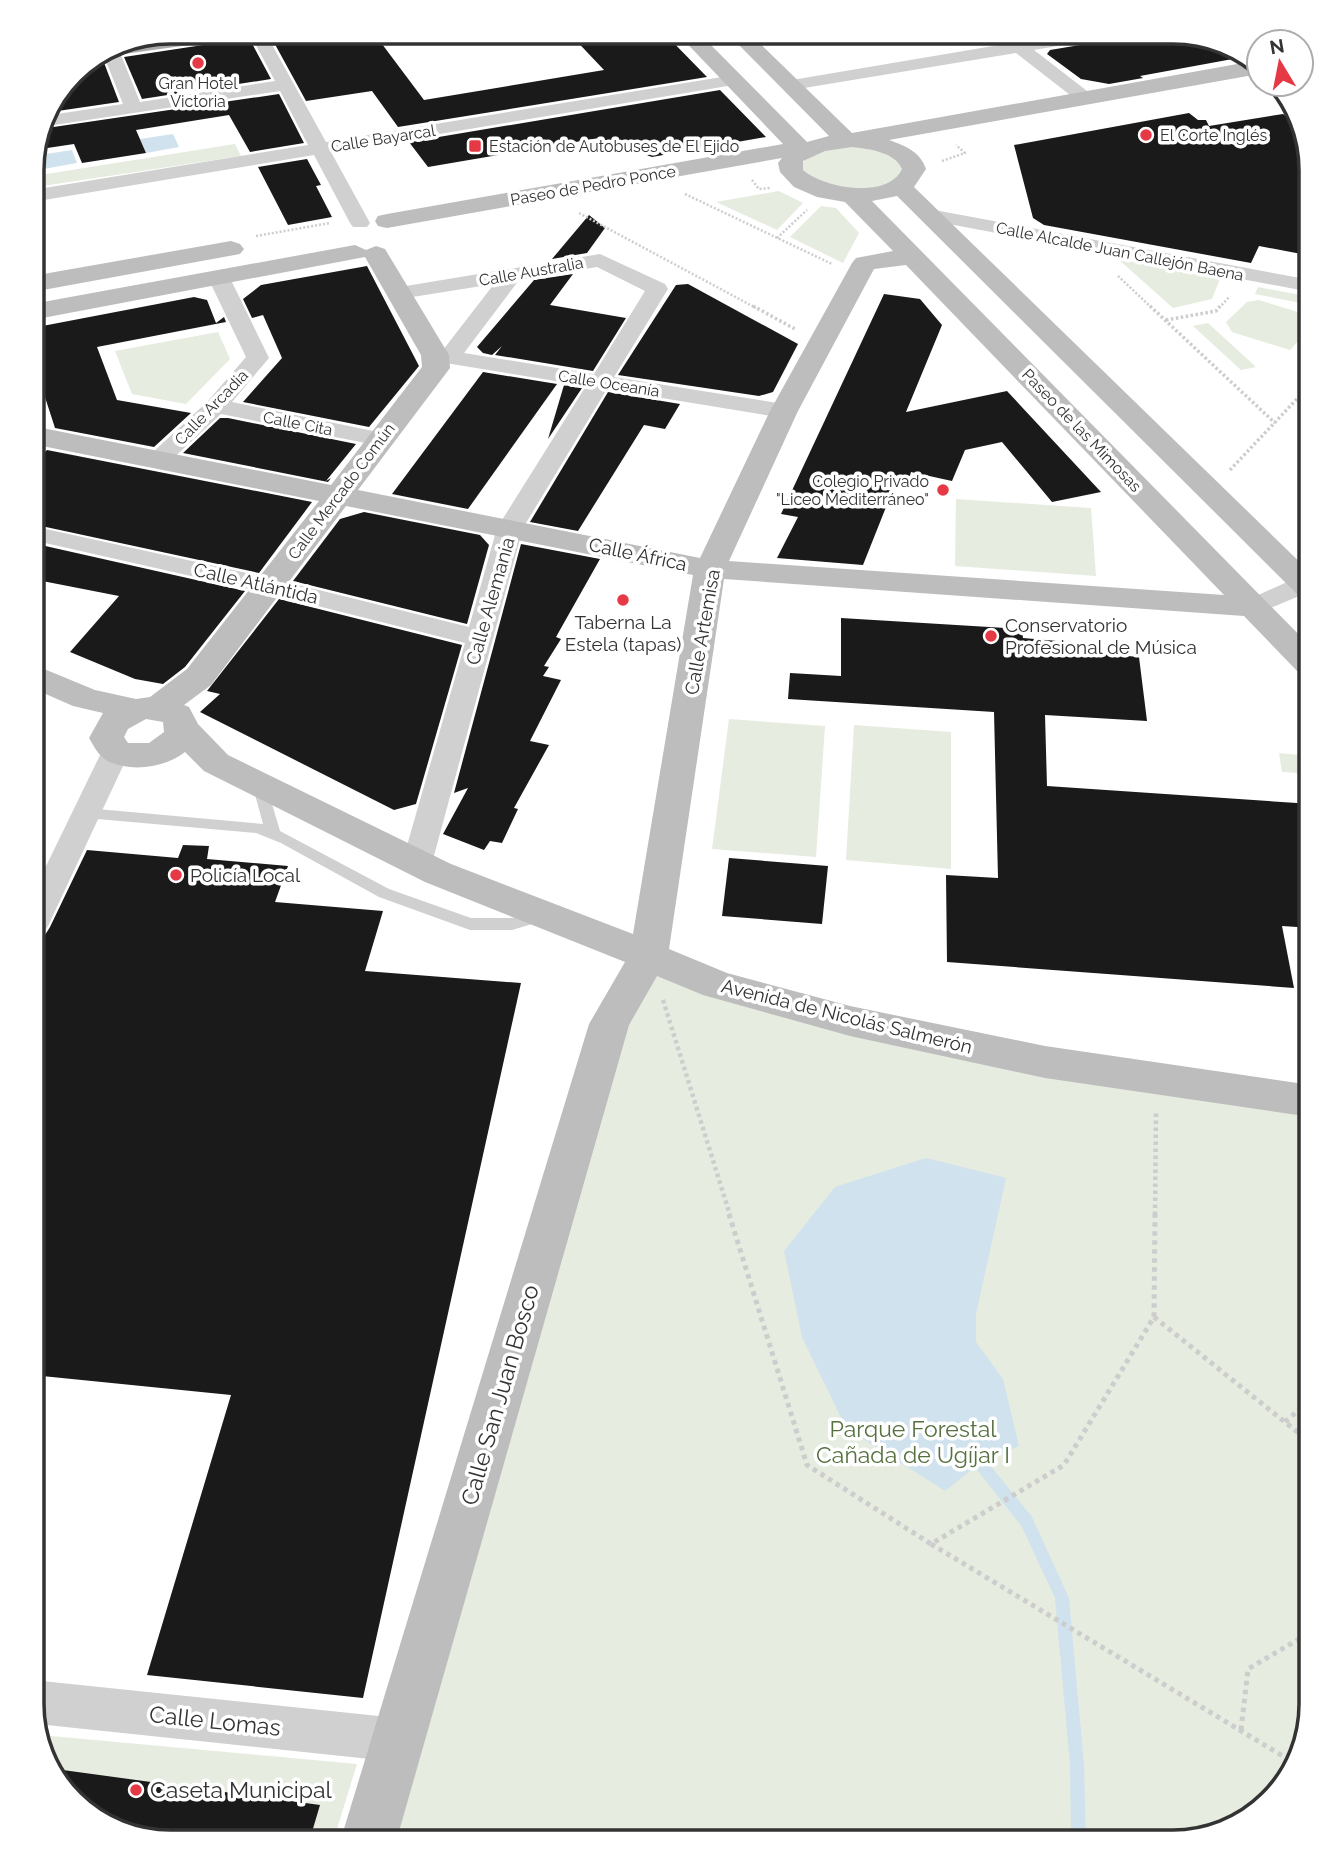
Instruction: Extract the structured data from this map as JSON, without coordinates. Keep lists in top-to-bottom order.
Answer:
{
  "streets": {
    "street": [
      "Calle Bayarcal",
      "Paseo de Pedro Ponce",
      "Calle Alcalde Juan Callejón Baena",
      "Calle Australia",
      "Calle Oceanía",
      "Calle Arcadia",
      "Calle Cita",
      "Paseo de las Mimosas",
      "Calle Mercado Común",
      "Calle África",
      "Calle Atlántida",
      "Calle Alemania",
      "Calle Artemisa",
      "Avenida de Nicolás Salmerón",
      "Calle San Juan Bosco",
      "Calle Lomas"
    ]
  },
  "crossings": [
    ["Calle Australia", "Calle Mercado Común"],
    ["Calle Australia", "Calle Alemania"],
    ["Calle Oceanía", "Calle Mercado Común"],
    ["Calle Oceanía", "Calle Alemania"],
    ["Calle Oceanía", "Calle Artemisa"],
    ["Calle Arcadia", "Calle Cita"],
    ["Calle Arcadia", "Calle África"],
    ["Calle Cita", "Calle Mercado Común"],
    ["Paseo de las Mimosas", "Calle África"],
    ["Paseo de las Mimosas", "Calle Artemisa"],
    ["Calle Mercado Común", "Calle África"],
    ["Calle Mercado Común", "Calle Atlántida"],
    ["Calle Mercado Común", "Avenida de Nicolás Salmerón"],
    ["Calle África", "Calle Alemania"],
    ["Calle África", "Calle Artemisa"],
    ["Calle Atlántida", "Calle Alemania"],
    ["Calle Alemania", "Avenida de Nicolás Salmerón"],
    ["Calle Artemisa", "Avenida de Nicolás Salmerón"],
    ["Calle Artemisa", "Calle San Juan Bosco"],
    ["Avenida de Nicolás Salmerón", "Calle San Juan Bosco"],
    ["Calle San Juan Bosco", "Calle Lomas"]
  ],
  "parks": ["Parque Forestal Cañada de Ugíjar I"],
  "places": {
    "other": [
      "Gran Hotel Victoria",
      "El Corte Inglés",
      "Colegio Privado \"Liceo Mediterráneo\"",
      "Taberna La Estela (tapas)",
      "Conservatorio Profesional de Música",
      "Policía Local",
      "Caseta Municipal"
    ],
    "transit": ["Estación de Autobuses de El Ejido"]
  },
  "north": "top"
}
